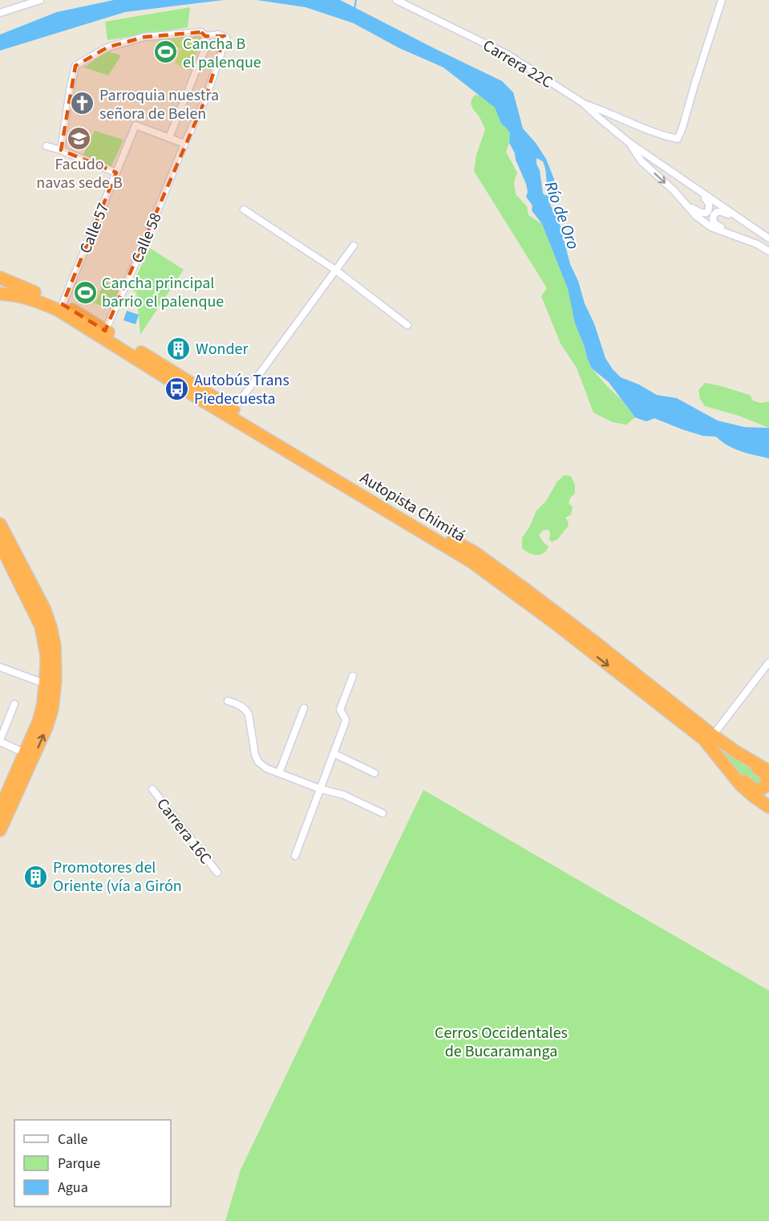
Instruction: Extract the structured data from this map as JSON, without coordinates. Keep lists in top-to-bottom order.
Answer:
{
  "streets": {
    "highway": ["Autopista Chimitá"],
    "street": [
      "Carrera 22C",
      "Calle 57",
      "Calle 58",
      "Carrera 16C"
    ]
  },
  "crossings": [
    ["Calle 57", "Autopista Chimitá"],
    ["Calle 58", "Autopista Chimitá"]
  ],
  "water": ["Río de Oro"],
  "parks": ["Cerros Occidentales de Bucaramanga"],
  "places": {
    "sports": ["Cancha B el palenque", "Cancha principal barrio el palenque"],
    "church": ["Parroquia nuestra señora de Belen"],
    "school or university": ["Facudo navas sede B"],
    "building": ["Wonder", "Promotores del Oriente (vía a Girón"],
    "bus stop": ["Autobús Trans Piedecuesta"]
  },
  "legend": ["Calle", "Parque", "Agua"]
}
